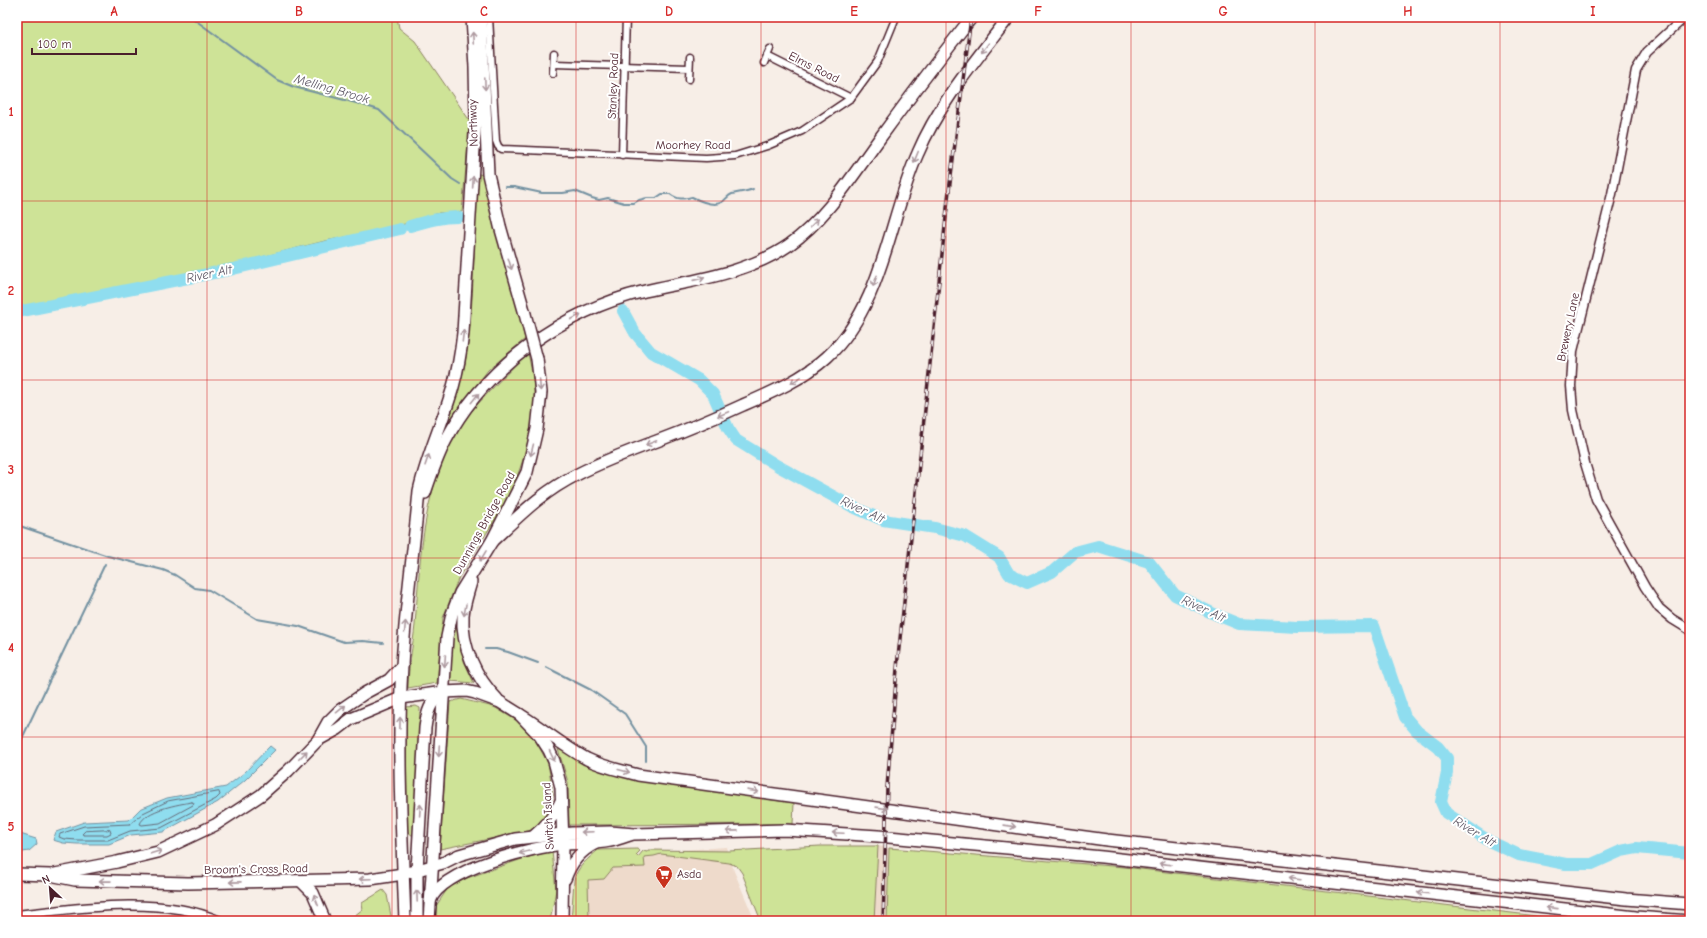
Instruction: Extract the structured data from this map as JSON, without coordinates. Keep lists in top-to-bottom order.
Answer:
{
  "streets": {
    "highway": [
      "Northway",
      "Dunnings Bridge Road",
      "Switch Island",
      "Broom's Cross Road"
    ],
    "street": [
      "Elms Road",
      "Stanley Road",
      "Moorhey Road",
      "Brewery Lane"
    ]
  },
  "crossings": [
    ["Elms Road", "Moorhey Road"],
    ["Stanley Road", "Moorhey Road"],
    ["Northway", "Moorhey Road"],
    ["Northway", "Dunnings Bridge Road"],
    ["Dunnings Bridge Road", "Switch Island"],
    ["Switch Island", "Broom's Cross Road"]
  ],
  "water": ["Melling Brook", "River Alt"],
  "places": {
    "supermarket": ["Asda"]
  },
  "scale_bar": "100 m",
  "north": "top left",
  "grid": {
    "columns": [
      "A",
      "B",
      "C",
      "D",
      "E",
      "F",
      "G",
      "H",
      "I"
    ],
    "rows": [
      "1",
      "2",
      "3",
      "4",
      "5"
    ]
  }
}
